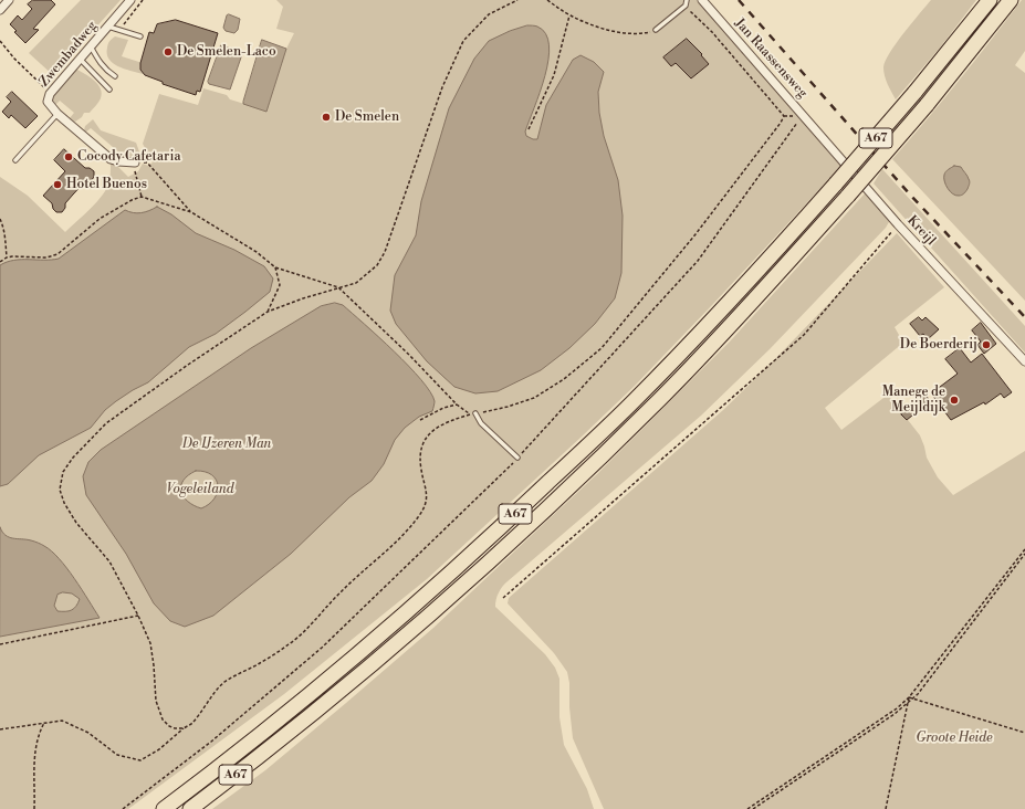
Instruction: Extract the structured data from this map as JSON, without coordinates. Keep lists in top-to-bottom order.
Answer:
{
  "streets": {
    "highway": ["A67"],
    "street": ["Zwembadweg", "Jan Raassensweg", "Kreijl"]
  },
  "crossings": [
    ["Jan Raassensweg", "Kreijl"]
  ],
  "parks": ["De IJzeren Man", "Vogeleiland", "Groote Heide"],
  "places": [
    "De Smelen-Laco",
    "De Smelen",
    "Cocody Cafetaria",
    "Hotel Buenos",
    "De Boerderij",
    "Manege de Meijldijk"
  ]
}
